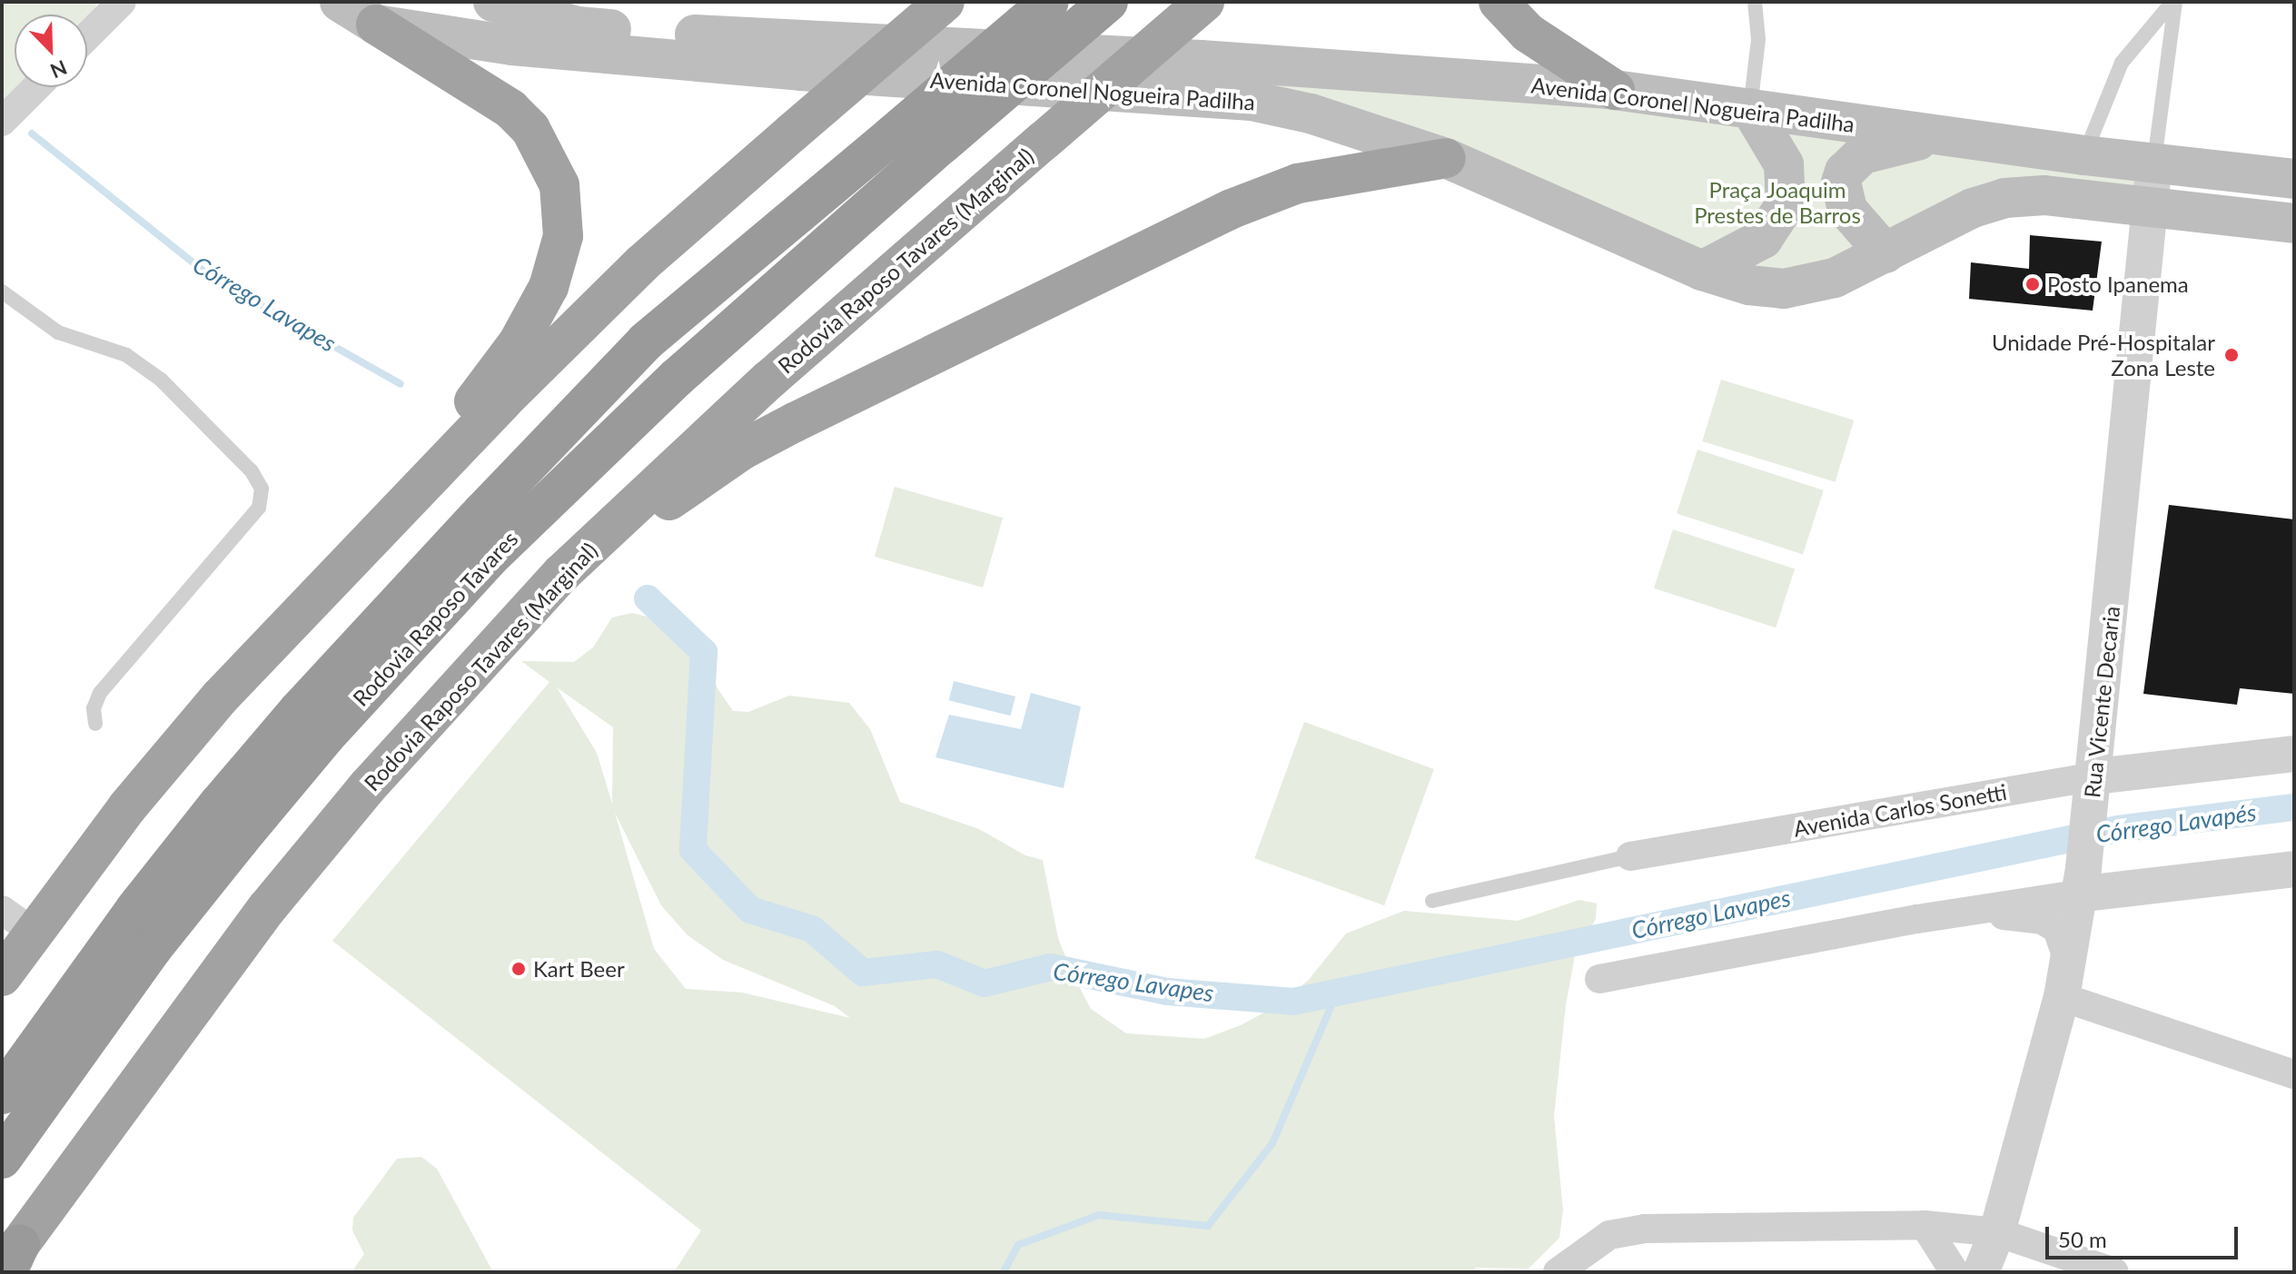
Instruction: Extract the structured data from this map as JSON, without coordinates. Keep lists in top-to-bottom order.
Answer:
{
  "streets": {
    "highway": ["Rodovia Raposo Tavares (Marginal)", "Rodovia Raposo Tavares"],
    "main road": ["Avenida Coronel Nogueira Padilha"],
    "street": ["Rua Vicente Decaria", "Avenida Carlos Sonetti"]
  },
  "crossings": [
    ["Avenida Coronel Nogueira Padilha", "Rua Vicente Decaria"],
    ["Rua Vicente Decaria", "Avenida Carlos Sonetti"]
  ],
  "water": ["Córrego Lavapes", "Córrego Lavapés"],
  "parks": ["Praça Joaquim Prestes de Barros"],
  "places": ["Posto Ipanema", "Unidade Pré-Hospitalar Zona Leste", "Kart Beer"],
  "scale_bar": "50 m",
  "north": "bottom right"
}
